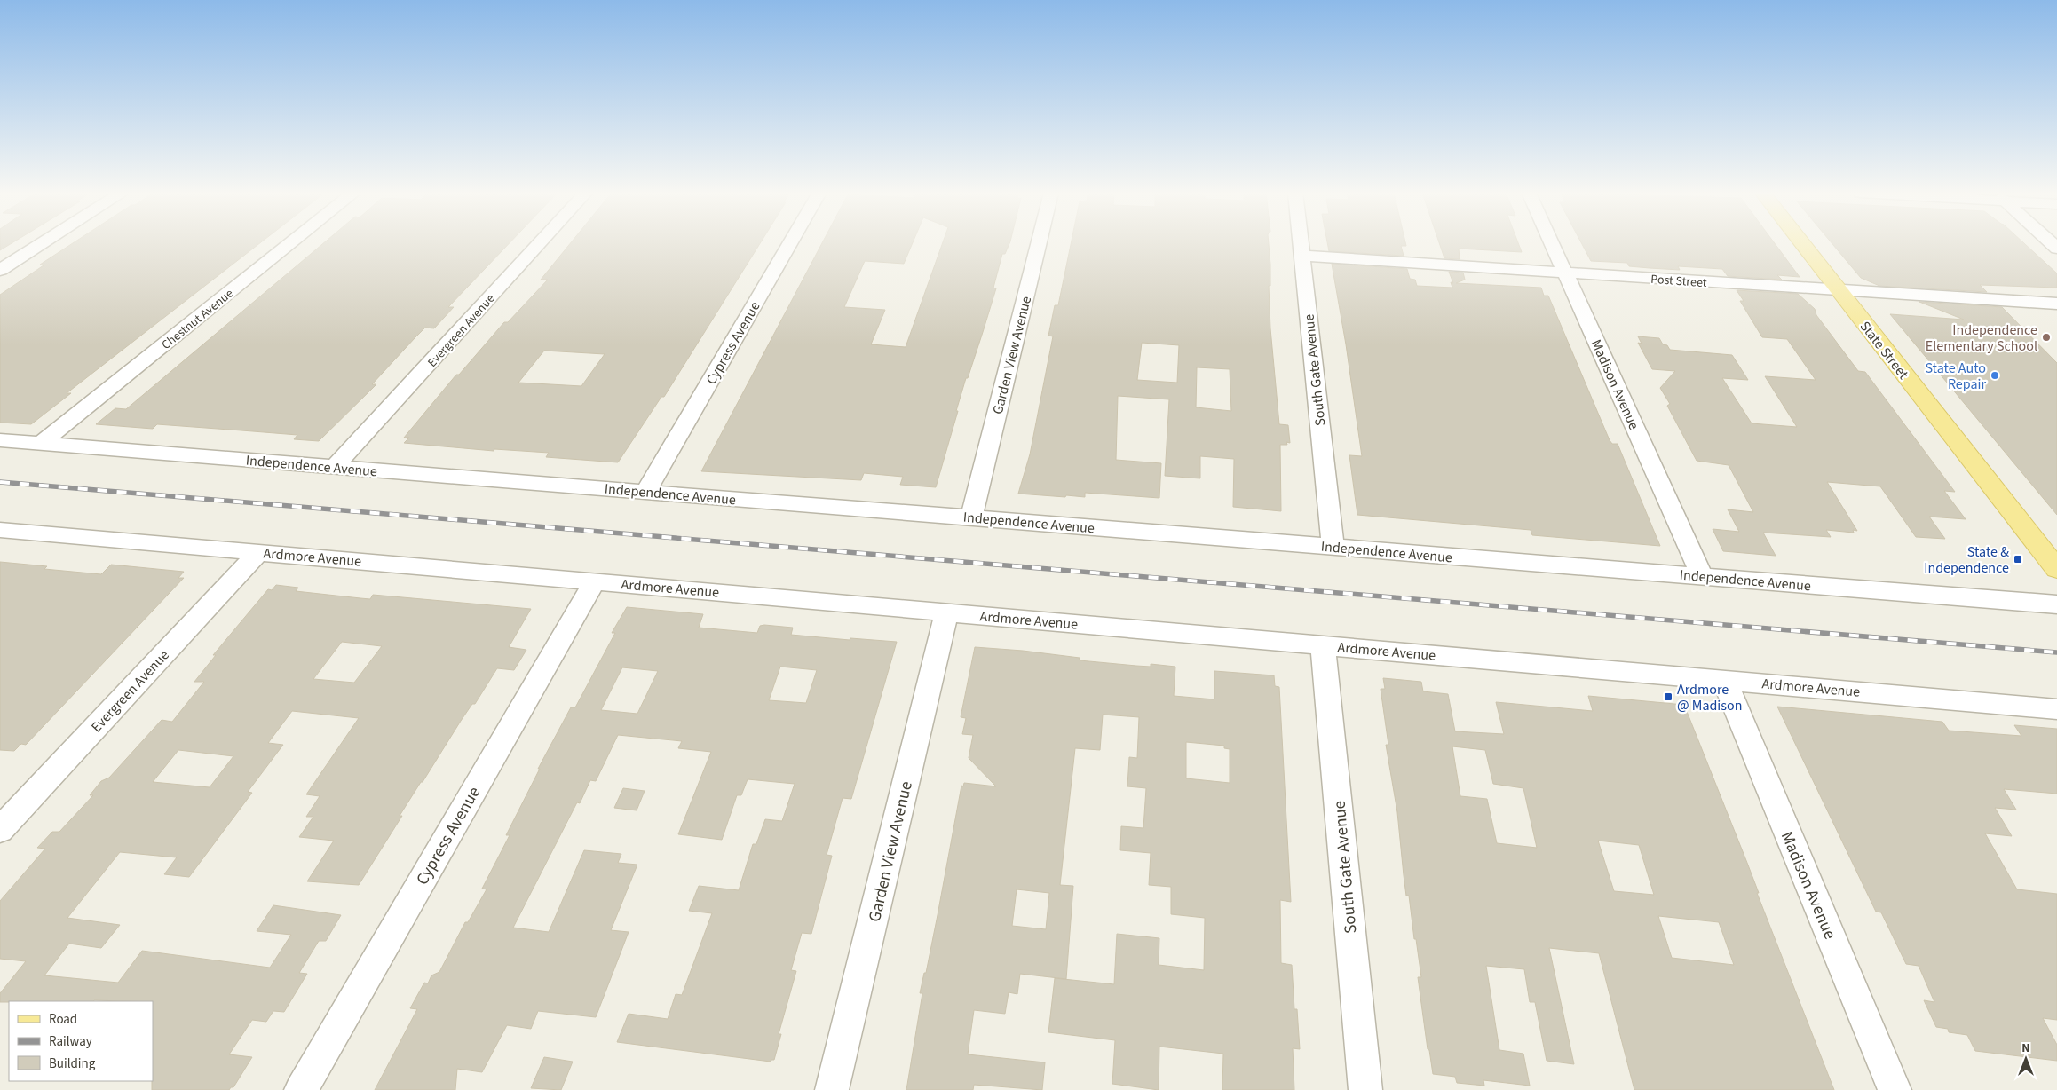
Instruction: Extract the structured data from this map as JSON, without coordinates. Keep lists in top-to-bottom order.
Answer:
{
  "streets": {
    "main road": ["State Street"],
    "street": [
      "Post Street",
      "Chestnut Avenue",
      "Evergreen Avenue",
      "Cypress Avenue",
      "Garden View Avenue",
      "South Gate Avenue",
      "Madison Avenue",
      "Independence Avenue",
      "Ardmore Avenue"
    ]
  },
  "crossings": [
    ["Post Street", "State Street"],
    ["Post Street", "South Gate Avenue"],
    ["Post Street", "Madison Avenue"],
    ["Chestnut Avenue", "Independence Avenue"],
    ["Evergreen Avenue", "Independence Avenue"],
    ["Evergreen Avenue", "Ardmore Avenue"],
    ["Cypress Avenue", "Independence Avenue"],
    ["Cypress Avenue", "Ardmore Avenue"],
    ["Garden View Avenue", "Independence Avenue"],
    ["Garden View Avenue", "Ardmore Avenue"],
    ["South Gate Avenue", "Independence Avenue"],
    ["South Gate Avenue", "Ardmore Avenue"],
    ["Madison Avenue", "Independence Avenue"],
    ["Madison Avenue", "Ardmore Avenue"]
  ],
  "places": {
    "other": ["Independence Elementary School", "State Auto Repair"],
    "transit": ["State & Independence", "Ardmore @ Madison"]
  },
  "legend": ["Road", "Railway", "Building"],
  "north": "top"
}
